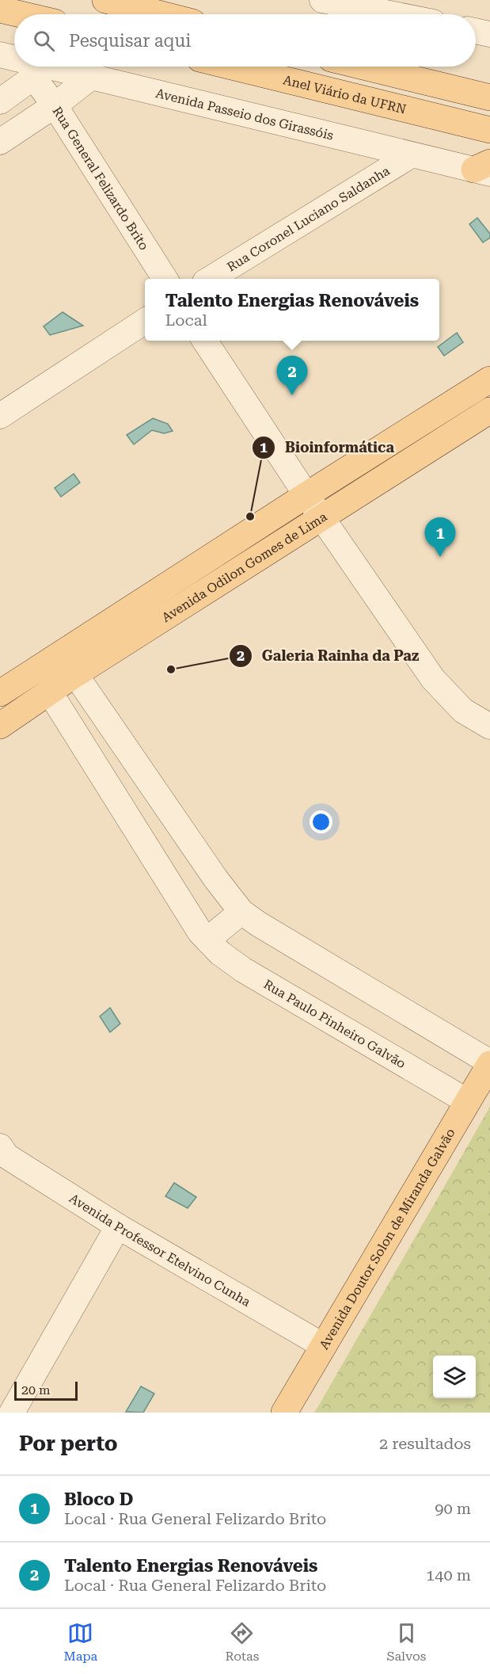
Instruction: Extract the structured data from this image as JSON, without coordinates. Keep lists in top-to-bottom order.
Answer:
{
  "streets": {
    "main road": ["Anel Viário da UFRN", "Avenida Odilon Gomes de Lima", "Avenida Doutor Solon de Miranda Galvão"],
    "street": [
      "Avenida Passeio dos Girassóis",
      "Rua General Felizardo Brito",
      "Rua Coronel Luciano Saldanha",
      "Rua Paulo Pinheiro Galvão",
      "Avenida Professor Etelvino Cunha"
    ]
  },
  "crossings": [
    ["Avenida Passeio dos Girassóis", "Rua General Felizardo Brito"],
    ["Avenida Passeio dos Girassóis", "Rua Coronel Luciano Saldanha"],
    ["Avenida Odilon Gomes de Lima", "Rua Paulo Pinheiro Galvão"],
    ["Rua Paulo Pinheiro Galvão", "Avenida Doutor Solon de Miranda Galvão"],
    ["Avenida Doutor Solon de Miranda Galvão", "Avenida Professor Etelvino Cunha"]
  ],
  "places": ["Bioinformática", "Galeria Rainha da Paz"],
  "scale_bar": "20 m",
  "page": {
    "search": "Pesquisar aqui",
    "popup": ["Talento Energias Renováveis", "Local"],
    "pins": ["2", "1"],
    "scale": "20 m",
    "heading": ["Por perto", "2 resultados"],
    "list": [
      {
        "mark": "1",
        "name": "Bloco D",
        "note": "Local · Rua General Felizardo Brito",
        "value": "90 m"
      },
      {
        "mark": "2",
        "name": "Talento Energias Renováveis",
        "note": "Local · Rua General Felizardo Brito",
        "value": "140 m"
      }
    ],
    "nav": ["Mapa", "Rotas", "Salvos"]
  }
}
